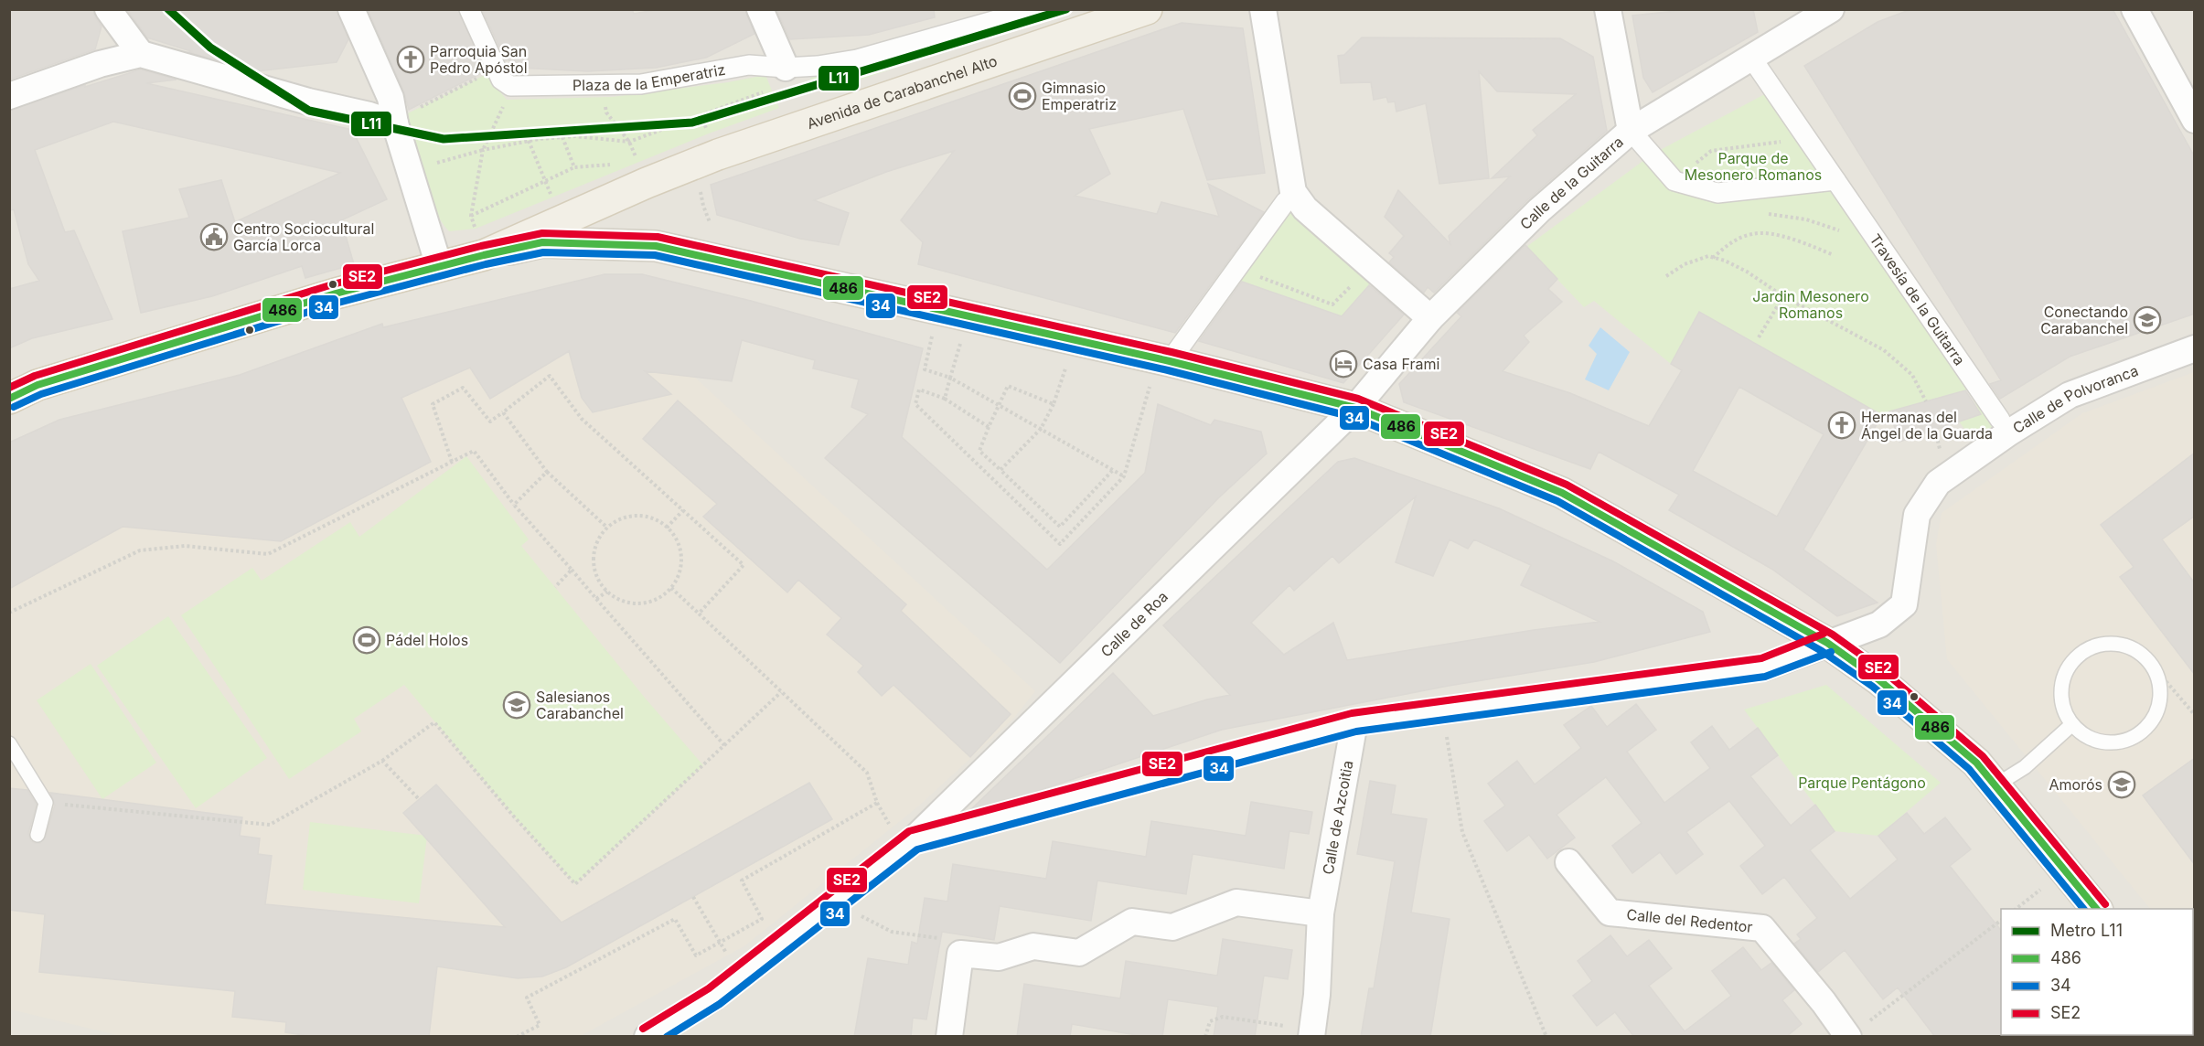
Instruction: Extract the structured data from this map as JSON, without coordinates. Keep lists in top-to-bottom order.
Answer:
{
  "streets": {
    "main road": ["Avenida de Carabanchel Alto"],
    "street": [
      "Plaza de la Emperatriz",
      "Calle de la Guitarra",
      "Travesía de la Guitarra",
      "Calle de Polvoranca",
      "Calle de Roa",
      "Calle de Azcoitia",
      "Calle del Redentor"
    ]
  },
  "crossings": [
    ["Calle de la Guitarra", "Travesía de la Guitarra"],
    ["Calle de la Guitarra", "Calle de Roa"],
    ["Calle de Polvoranca", "Calle de Roa"],
    ["Calle de Polvoranca", "Calle de Azcoitia"]
  ],
  "parks": ["Parque de Mesonero Romanos", "Jardin Mesonero Romanos", "Parque Pentágono"],
  "places": {
    "church": ["Parroquia San Pedro Apóstol", "Hermanas del Ángel de la Guarda"],
    "sports": ["Gimnasio Emperatriz", "Pádel Holos"],
    "public building": ["Centro Sociocultural García Lorca"],
    "school or university": ["Conectando Carabanchel", "Salesianos Carabanchel", "Amorós"],
    "hotel": ["Casa Frami"]
  },
  "lines": [
    "metro line L11",
    "transit line SE2",
    "transit line 486",
    "transit line 34"
  ],
  "legend": [
    "Metro L11",
    "486",
    "34",
    "SE2"
  ]
}
